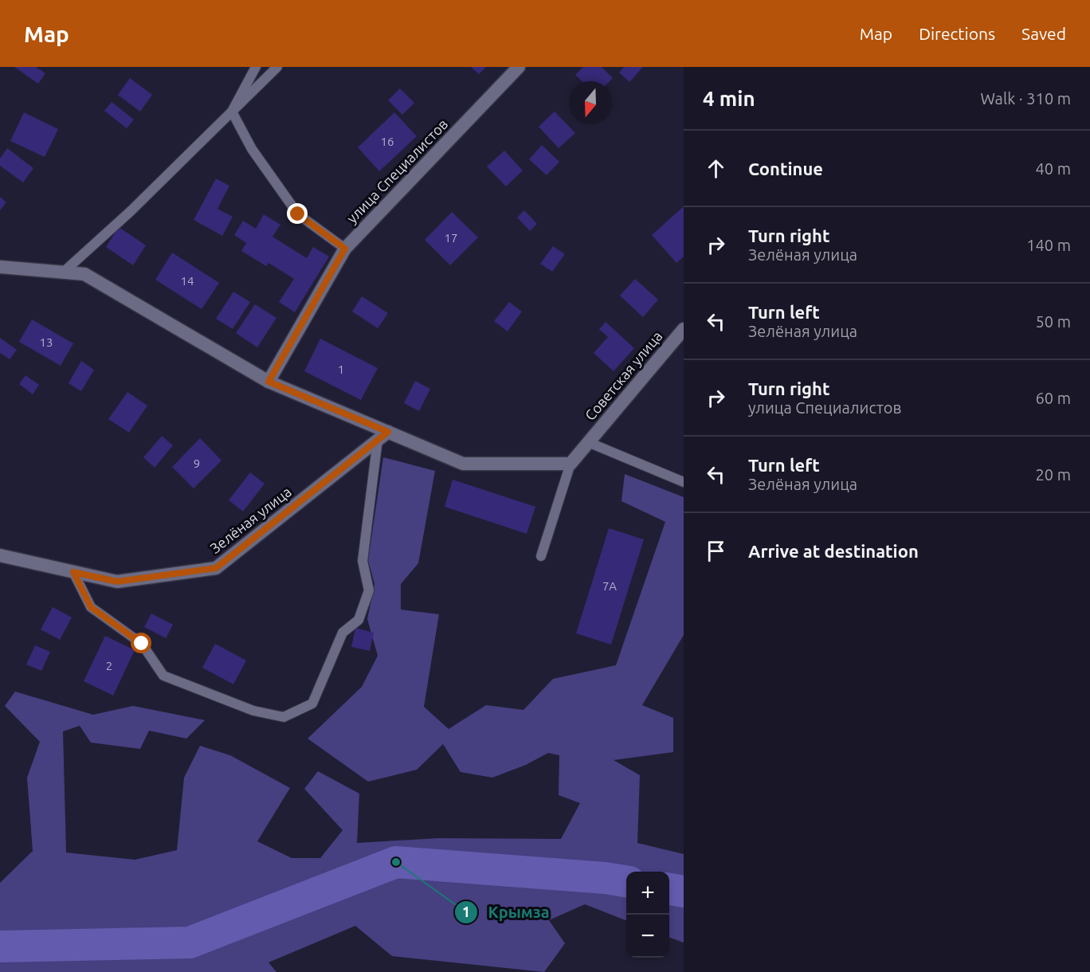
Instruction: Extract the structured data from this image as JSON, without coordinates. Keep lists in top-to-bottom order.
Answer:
{
  "streets": {
    "street": ["улица Специалистов", "Советская улица", "Зелёная улица"]
  },
  "places": ["Крымза"],
  "house_numbers": [
    "16",
    "17",
    "14",
    "13",
    "1",
    "9",
    "7А",
    "2"
  ],
  "north": "bottom",
  "page": {
    "header": "Map",
    "nav": ["Map", "Directions", "Saved"],
    "heading": ["4 min", "Walk · 310 m"],
    "list": [
      ["Continue", "40 m"],
      ["Turn right", "Зелёная улица", "140 m"],
      ["Turn left", "Зелёная улица", "50 m"],
      ["Turn right", "улица Специалистов", "60 m"],
      ["Turn left", "Зелёная улица", "20 m"],
      "Arrive at destination"
    ],
    "map_buttons": ["+", "−"]
  }
}
